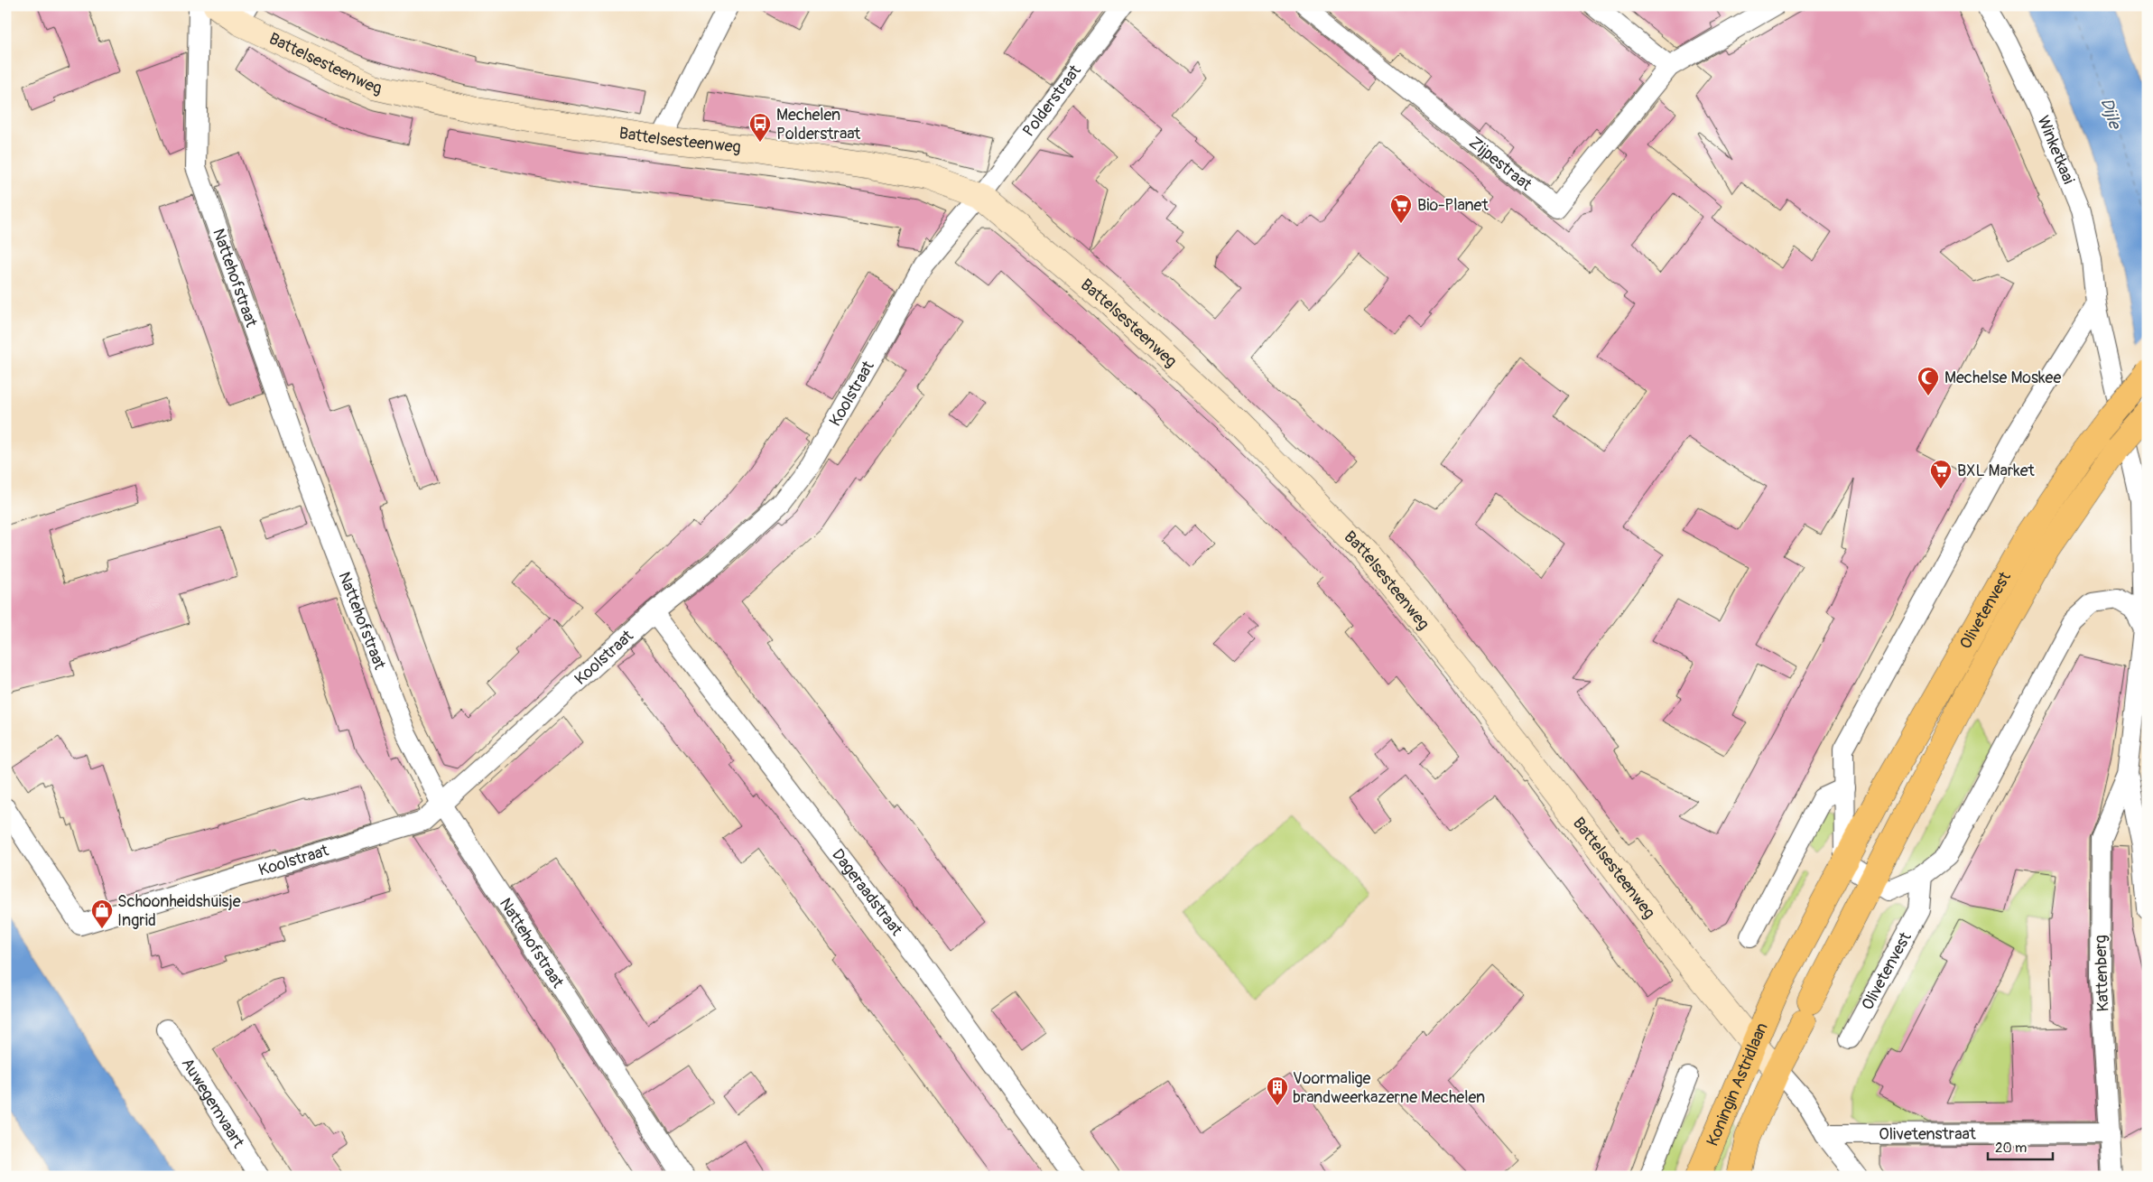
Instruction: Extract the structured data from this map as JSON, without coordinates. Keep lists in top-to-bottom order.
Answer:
{
  "streets": {
    "main road": ["Battelsesteenweg", "Olivetenvest", "Koningin Astridlaan"],
    "street": [
      "Polderstraat",
      "Winketkaai",
      "Zijpestraat",
      "Nattehofstraat",
      "Koolstraat",
      "Dageraadstraat",
      "Kattenberg",
      "Auwegemvaart",
      "Olivetenstraat"
    ]
  },
  "crossings": [
    ["Battelsesteenweg", "Polderstraat"],
    ["Battelsesteenweg", "Koolstraat"],
    ["Battelsesteenweg", "Koningin Astridlaan"],
    ["Polderstraat", "Koolstraat"],
    ["Winketkaai", "Olivetenvest"],
    ["Nattehofstraat", "Koolstraat"],
    ["Koolstraat", "Dageraadstraat"],
    ["Olivetenvest", "Koningin Astridlaan"],
    ["Kattenberg", "Olivetenstraat"]
  ],
  "water": ["Dijle"],
  "places": {
    "bus stop": ["Mechelen Polderstraat"],
    "supermarket": ["Bio-Planet", "BXL Market"],
    "mosque": ["Mechelse Moskee"],
    "shop": ["Schoonheidshuisje Ingrid"],
    "building": ["Voormalige brandweerkazerne Mechelen"]
  },
  "scale_bar": "20 m"
}
